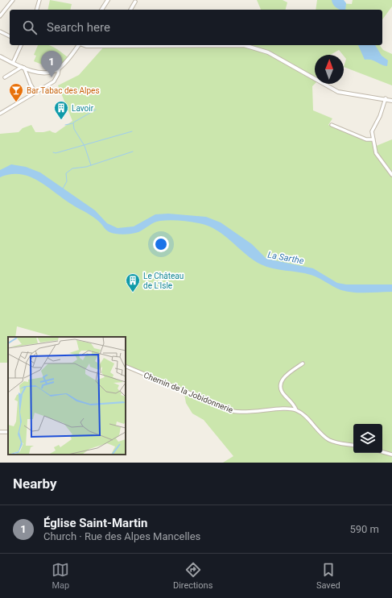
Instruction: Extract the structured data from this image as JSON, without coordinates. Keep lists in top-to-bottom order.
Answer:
{
  "streets": {
    "street": ["Chemin de la Jobidonnerie"]
  },
  "water": ["La Sarthe"],
  "places": {
    "bar": ["Bar Tabac des Alpes"],
    "building": ["Lavoir", "Le Château de L'Isle"]
  },
  "north": "top",
  "page": {
    "search": "Search here",
    "pins": "1",
    "heading": "Nearby",
    "list": [
      {
        "mark": "1",
        "name": "Église Saint-Martin",
        "note": "Church · Rue des Alpes Mancelles",
        "value": "590 m"
      }
    ],
    "nav": ["Map", "Directions", "Saved"]
  }
}
